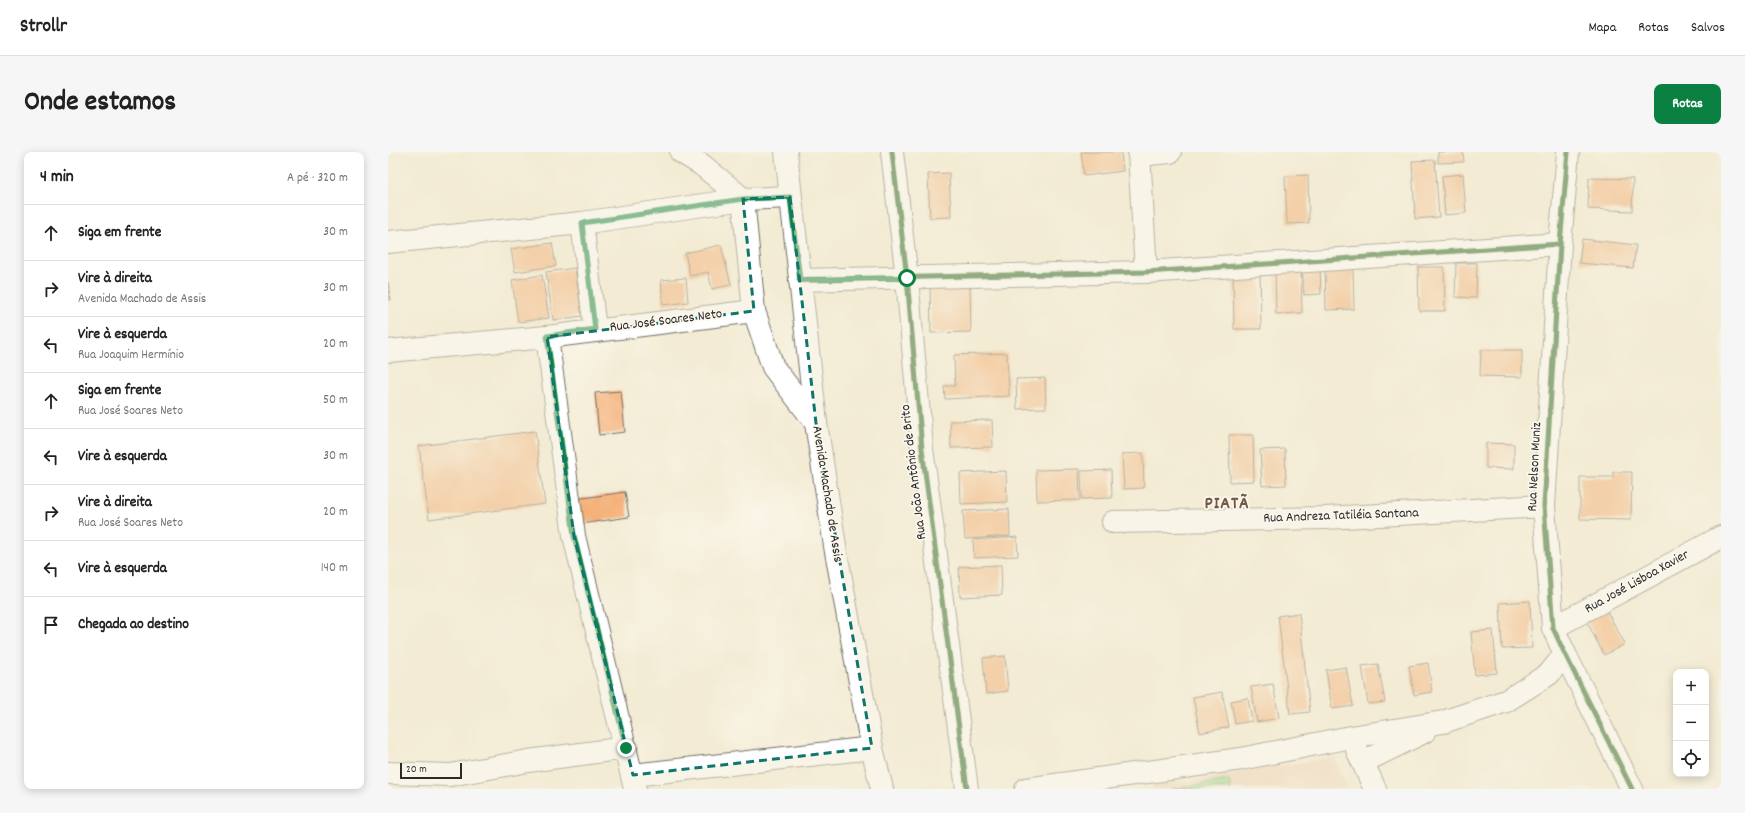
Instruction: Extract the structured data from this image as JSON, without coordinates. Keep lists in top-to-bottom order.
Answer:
{
  "streets": {
    "street": [
      "Rua José Soares Neto",
      "Rua Nelson Muniz",
      "Rua João Antônio de Brito",
      "Avenida Machado de Assis",
      "Rua Andreza Tatiléia Santana",
      "Rua José Lisboa Xavier"
    ]
  },
  "crossings": [
    ["Rua Nelson Muniz", "Rua Andreza Tatiléia Santana"],
    ["Rua Nelson Muniz", "Rua José Lisboa Xavier"]
  ],
  "districts": ["PIATÃ"],
  "scale_bar": "20 m",
  "page": {
    "header": "Strollr",
    "nav": ["Mapa", "Rotas", "Salvos"],
    "title": "Onde estamos",
    "buttons": "Rotas",
    "heading": ["4 min", "A pé · 320 m"],
    "list": [
      ["Siga em frente", "30 m"],
      ["Vire à direita", "Avenida Machado de Assis", "30 m"],
      ["Vire à esquerda", "Rua Joaquim Hermínio", "20 m"],
      ["Siga em frente", "Rua José Soares Neto", "50 m"],
      ["Vire à esquerda", "30 m"],
      ["Vire à direita", "Rua José Soares Neto", "20 m"],
      ["Vire à esquerda", "140 m"],
      "Chegada ao destino"
    ],
    "map_buttons": ["+", "−"],
    "scale": "20 m"
  }
}
